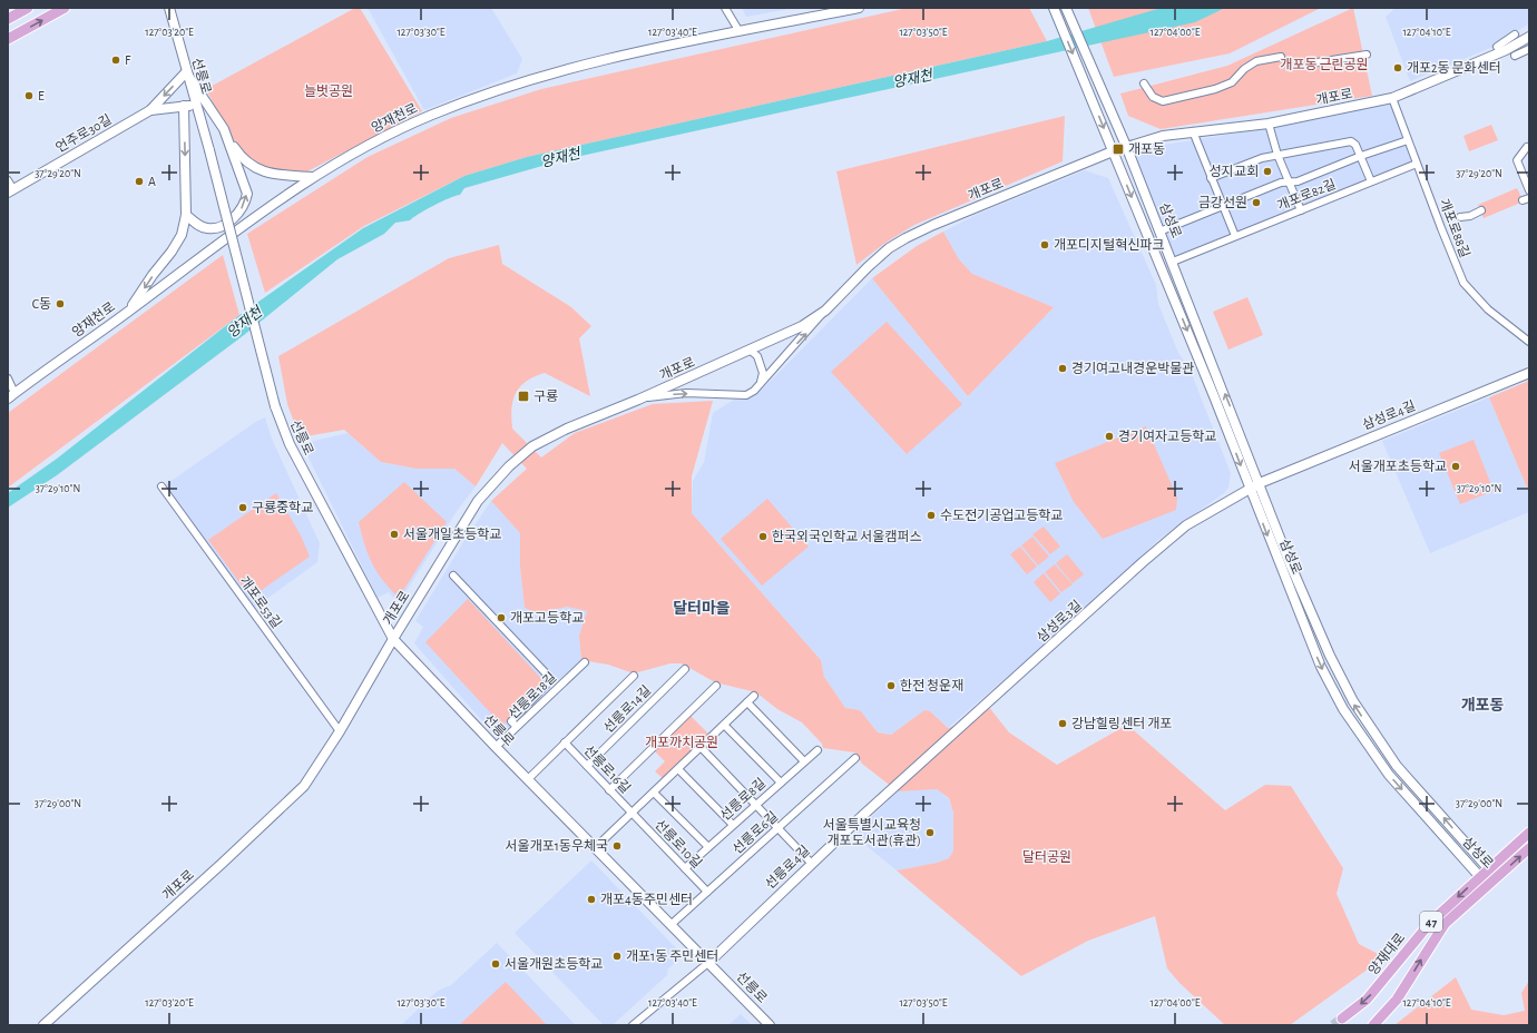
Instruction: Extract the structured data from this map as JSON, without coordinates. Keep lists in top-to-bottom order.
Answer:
{
  "streets": {
    "main road": ["47", "양재대로"],
    "street": [
      "선릉로",
      "개포로",
      "양재천로",
      "언주로30길",
      "개포로82길",
      "삼성로",
      "개포로88길",
      "삼성로4길",
      "개포로53길",
      "삼성로3길",
      "선릉로18길",
      "선릉로14길",
      "선릉로16길",
      "선릉로8길",
      "선릉로6길",
      "선릉로10길",
      "선릉로4길"
    ]
  },
  "crossings": [
    ["선릉로", "개포로"],
    ["선릉로", "선릉로18길"],
    ["선릉로", "선릉로16길"],
    ["선릉로", "선릉로6길"],
    ["선릉로", "선릉로4길"],
    ["개포로", "삼성로"],
    ["개포로", "개포로88길"],
    ["개포로", "개포로53길"],
    ["개포로82길", "삼성로"],
    ["개포로82길", "개포로88길"],
    ["삼성로", "삼성로4길"],
    ["삼성로", "삼성로3길"],
    ["삼성로", "47"],
    ["삼성로", "양재대로"],
    ["삼성로4길", "삼성로3길"],
    ["삼성로3길", "선릉로4길"],
    ["선릉로14길", "선릉로16길"],
    ["선릉로16길", "선릉로10길"],
    ["선릉로8길", "선릉로10길"],
    ["선릉로6길", "선릉로10길"]
  ],
  "districts": ["달터마을", "개포동"],
  "water": ["양재천"],
  "parks": [
    "개포동 근린공원",
    "늘벗공원",
    "개포까치공원",
    "달터공원"
  ],
  "places": {
    "other": [
      "F",
      "개포2동 문화센터",
      "E",
      "성지교회",
      "A",
      "금강선원",
      "개포디지털혁신파크",
      "C동",
      "경기여고내경운박물관",
      "경기여자고등학교",
      "서울개포초등학교",
      "구룡중학교",
      "수도전기공업고등학교",
      "서울개일초등학교",
      "한국외국인학교 서울캠퍼스",
      "개포고등학교",
      "한전 청운재",
      "강남힐링센터 개포",
      "서울특별시교육청 개포도서관(휴관)",
      "서울개포1동우체국",
      "개포4동주민센터",
      "개포1동 주민센터",
      "서울개원초등학교"
    ],
    "transit": ["개포동", "구룡"]
  },
  "coordinates": [
    "127°03'20\"E",
    "127°03'30\"E",
    "127°03'40\"E",
    "127°03'50\"E",
    "127°04'00\"E",
    "127°04'10\"E",
    "37°29'20\"N",
    "37°29'10\"N",
    "37°29'00\"N"
  ]
}
